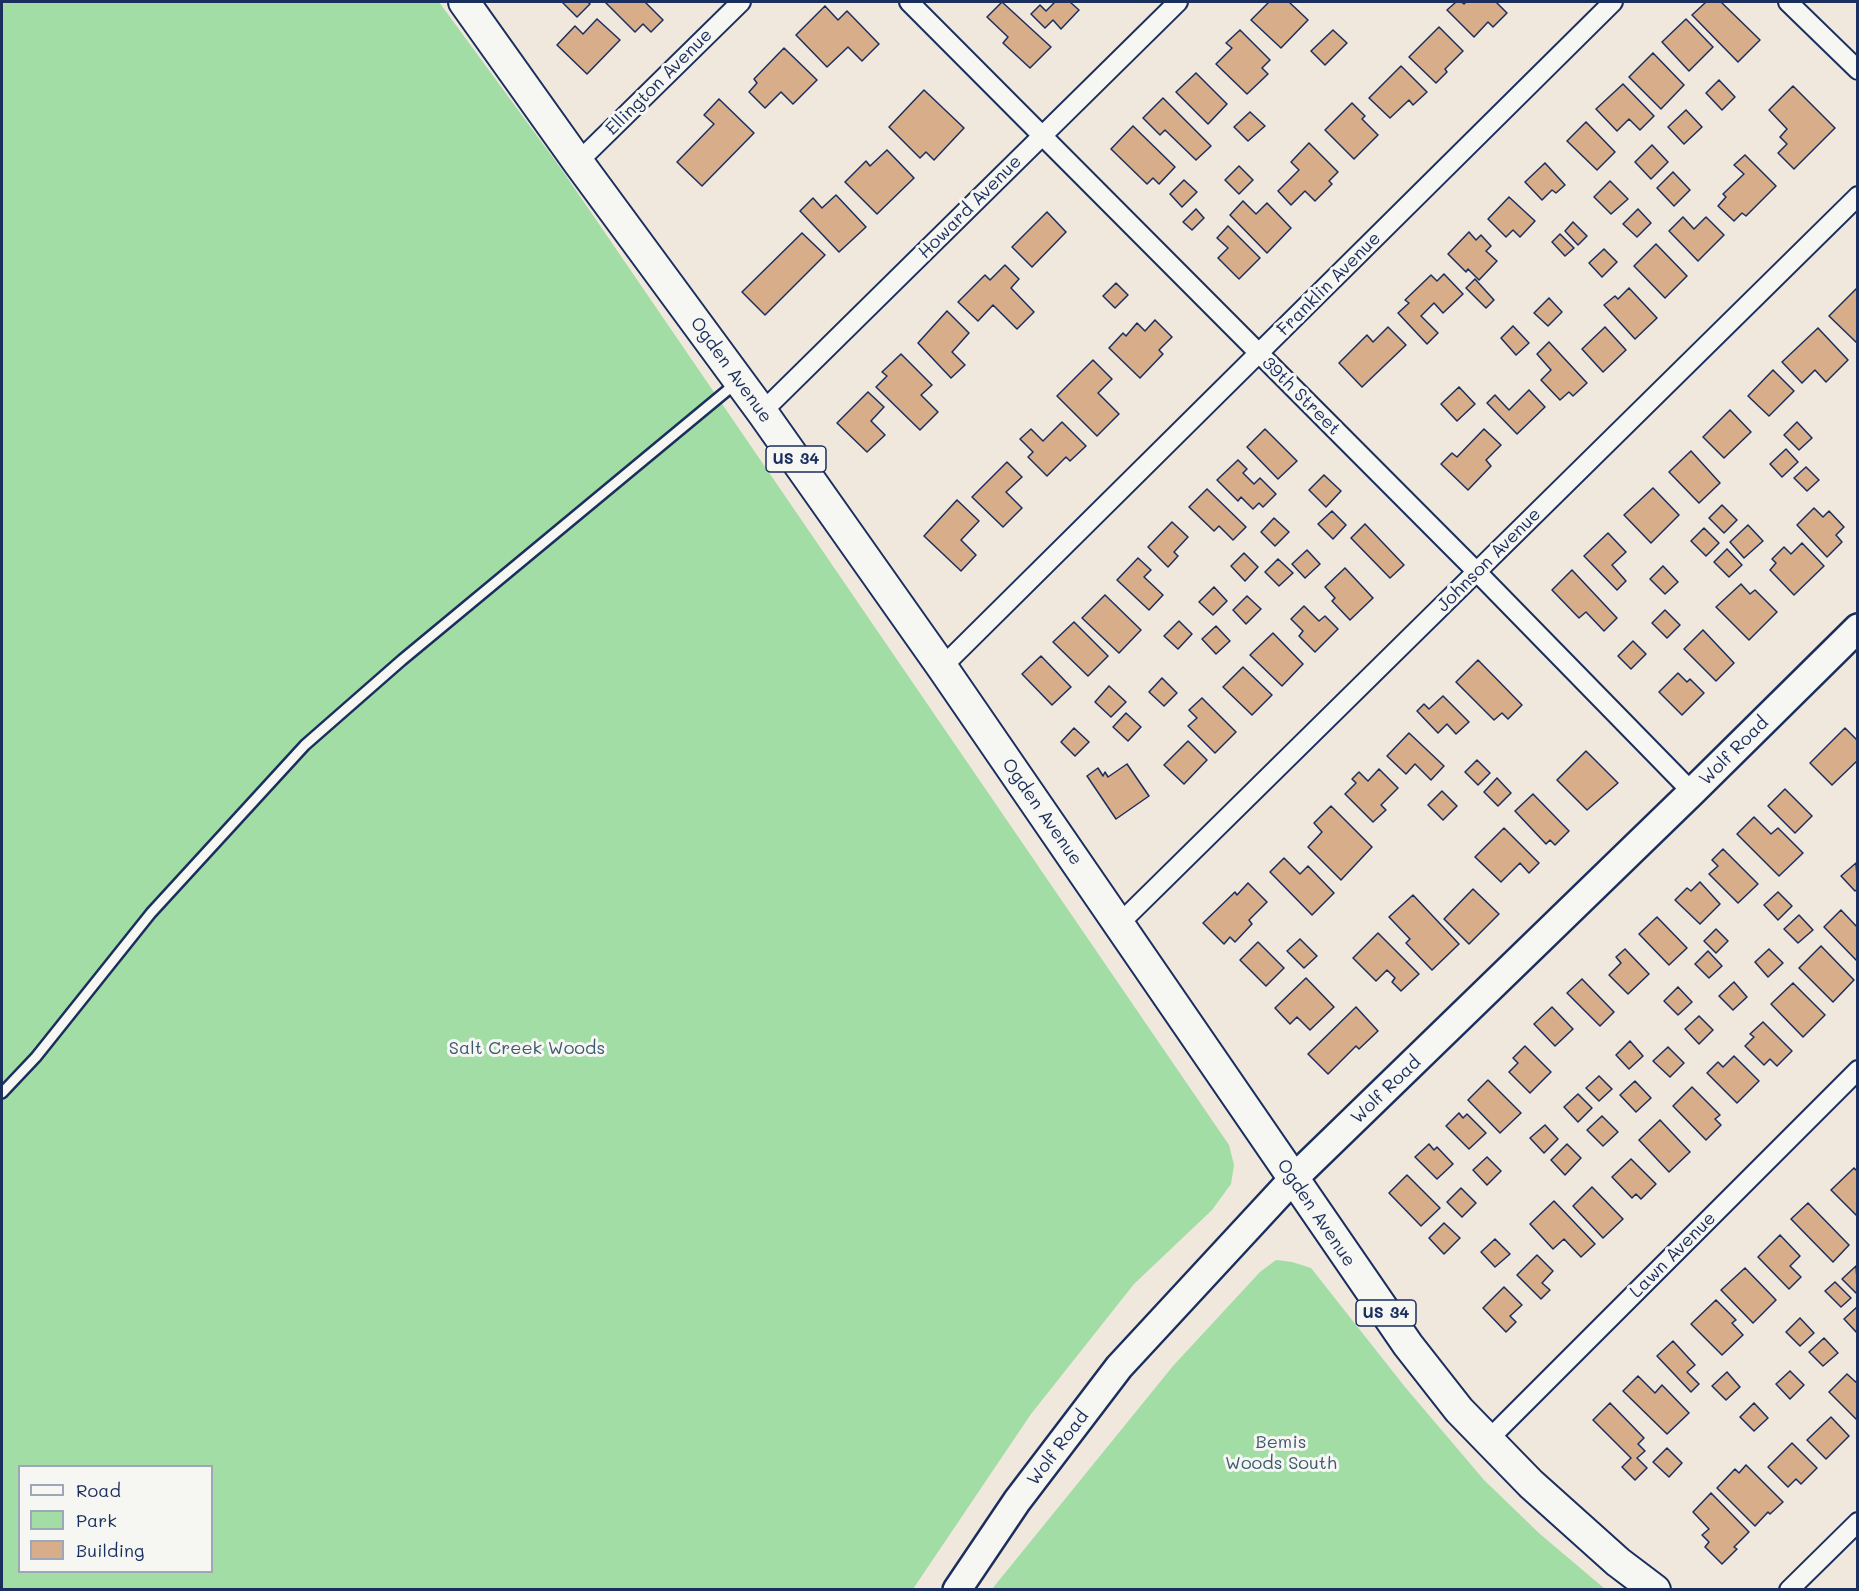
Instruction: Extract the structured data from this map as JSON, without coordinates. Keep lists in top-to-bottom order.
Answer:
{
  "streets": {
    "main road": ["Ogden Avenue", "US 34", "Wolf Road"],
    "street": [
      "Ellington Avenue",
      "Howard Avenue",
      "Franklin Avenue",
      "39th Street",
      "Johnson Avenue",
      "Lawn Avenue"
    ]
  },
  "crossings": [
    ["Ellington Avenue", "Ogden Avenue"],
    ["Howard Avenue", "Ogden Avenue"],
    ["Howard Avenue", "39th Street"],
    ["Franklin Avenue", "Ogden Avenue"],
    ["Franklin Avenue", "39th Street"],
    ["Ogden Avenue", "Johnson Avenue"],
    ["Ogden Avenue", "Wolf Road"],
    ["Ogden Avenue", "Lawn Avenue"],
    ["39th Street", "Johnson Avenue"],
    ["39th Street", "Wolf Road"]
  ],
  "parks": ["Salt Creek Woods", "Bemis Woods South"],
  "legend": ["Road", "Park", "Building"]
}
